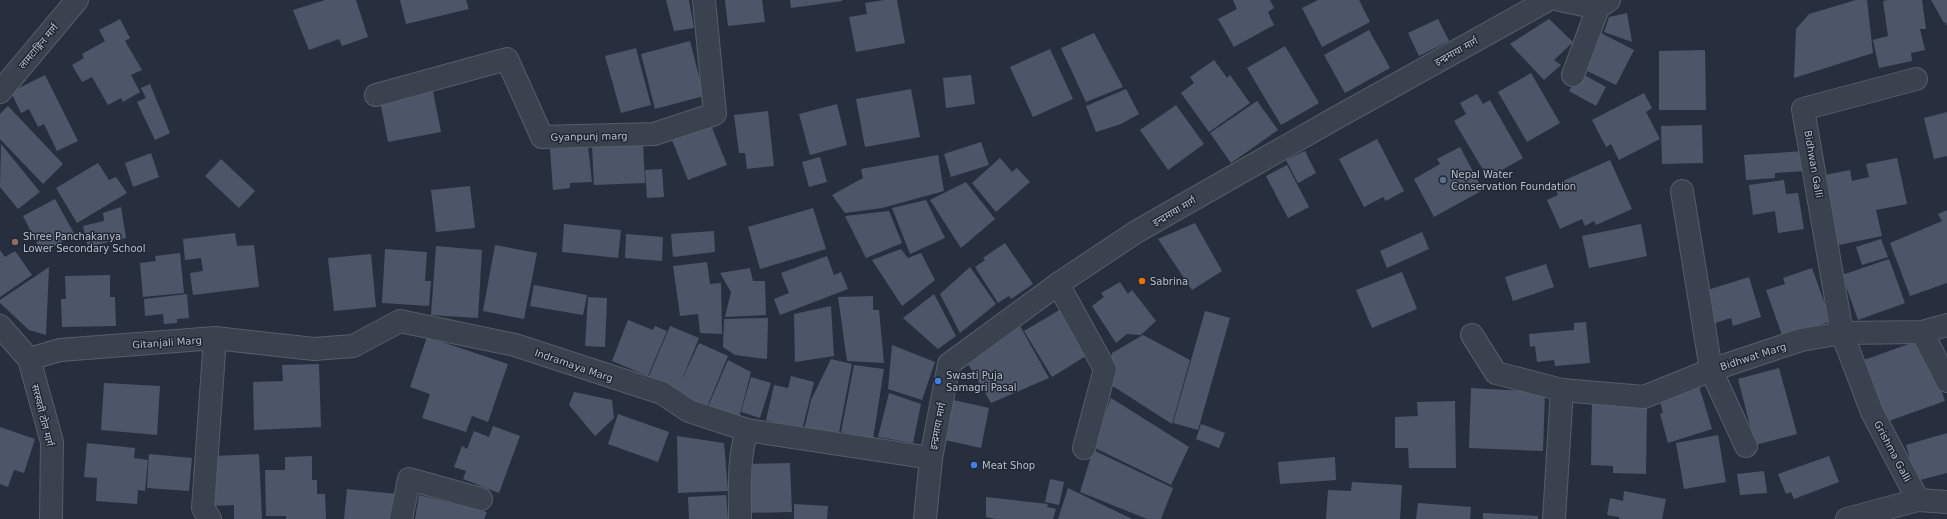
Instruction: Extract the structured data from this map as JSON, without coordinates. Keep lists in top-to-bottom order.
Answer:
{
  "streets": {
    "street": [
      "लामटाङ्गिन मार्ग",
      "इन्द्रमाया मार्ग",
      "Gyanpunj marg",
      "Bidhwan Galli",
      "Gitanjali Marg",
      "Bidhwat Marg",
      "Indramaya Marg",
      "सरस्वती टोल मार्ग",
      "Grishma Galli"
    ]
  },
  "crossings": [
    ["इन्द्रमाया मार्ग", "Indramaya Marg"],
    ["Bidhwan Galli", "Bidhwat Marg"],
    ["Bidhwan Galli", "Grishma Galli"],
    ["Gitanjali Marg", "Indramaya Marg"],
    ["Gitanjali Marg", "सरस्वती टोल मार्ग"],
    ["Bidhwat Marg", "Grishma Galli"]
  ],
  "places": [
    "Nepal Water Conservation Foundation",
    "Shree Panchakanya Lower Secondary School",
    "Sabrina",
    "Swasti Puja Samagri Pasal",
    "Meat Shop"
  ]
}
